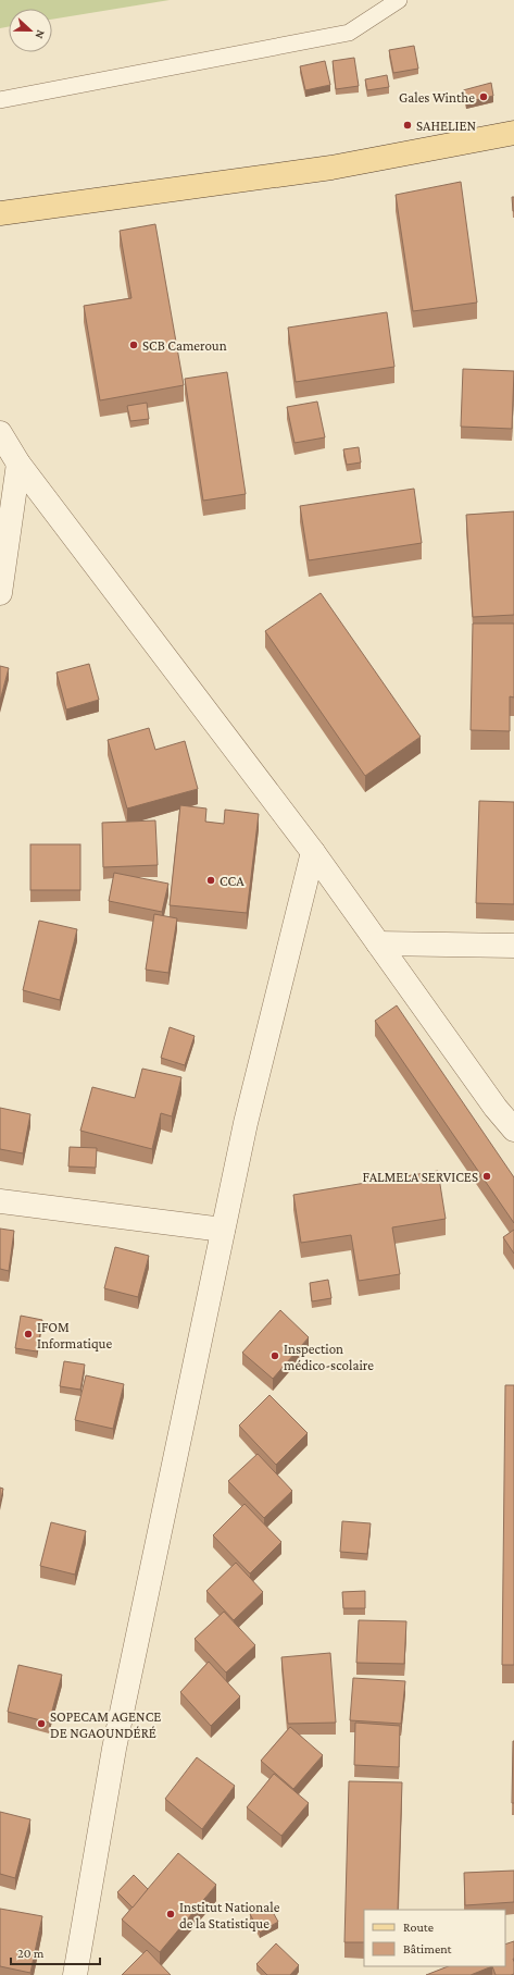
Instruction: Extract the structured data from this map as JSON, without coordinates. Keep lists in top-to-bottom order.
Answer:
{
  "places": [
    "Gales Winthe",
    "SAHELIEN",
    "SCB Cameroun",
    "CCA",
    "FALMELA SERVICES",
    "IFOM Informatique",
    "Inspection médico-scolaire",
    "SOPECAM AGENCE DE NGAOUNDÉRÉ",
    "Institut Nationale de la Statistique"
  ],
  "legend": ["Route", "Bâtiment"],
  "scale_bar": "20 m",
  "north": "right"
}
